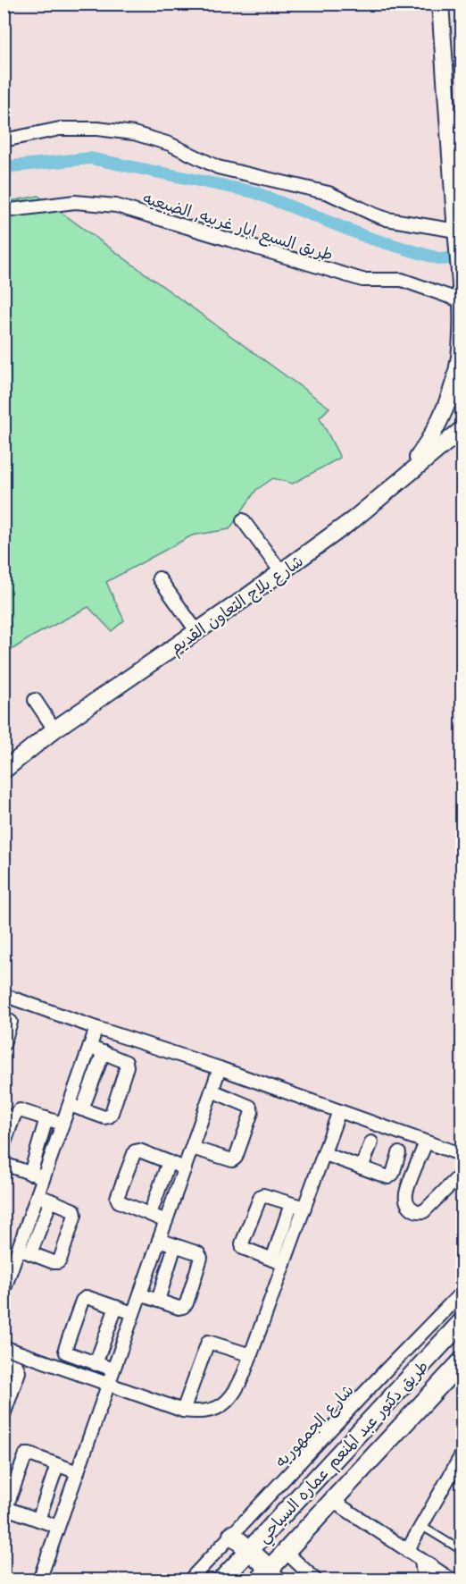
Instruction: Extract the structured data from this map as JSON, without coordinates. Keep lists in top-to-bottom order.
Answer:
{
  "streets": {
    "main road": ["طريق دكتور عبد المنعم عماره السياحي"],
    "street": ["طريق السبع ابار غربيه, الضبعيه", "شارع بلاج التعاون القديم", "شارع الجمهوريه"]
  }
}
